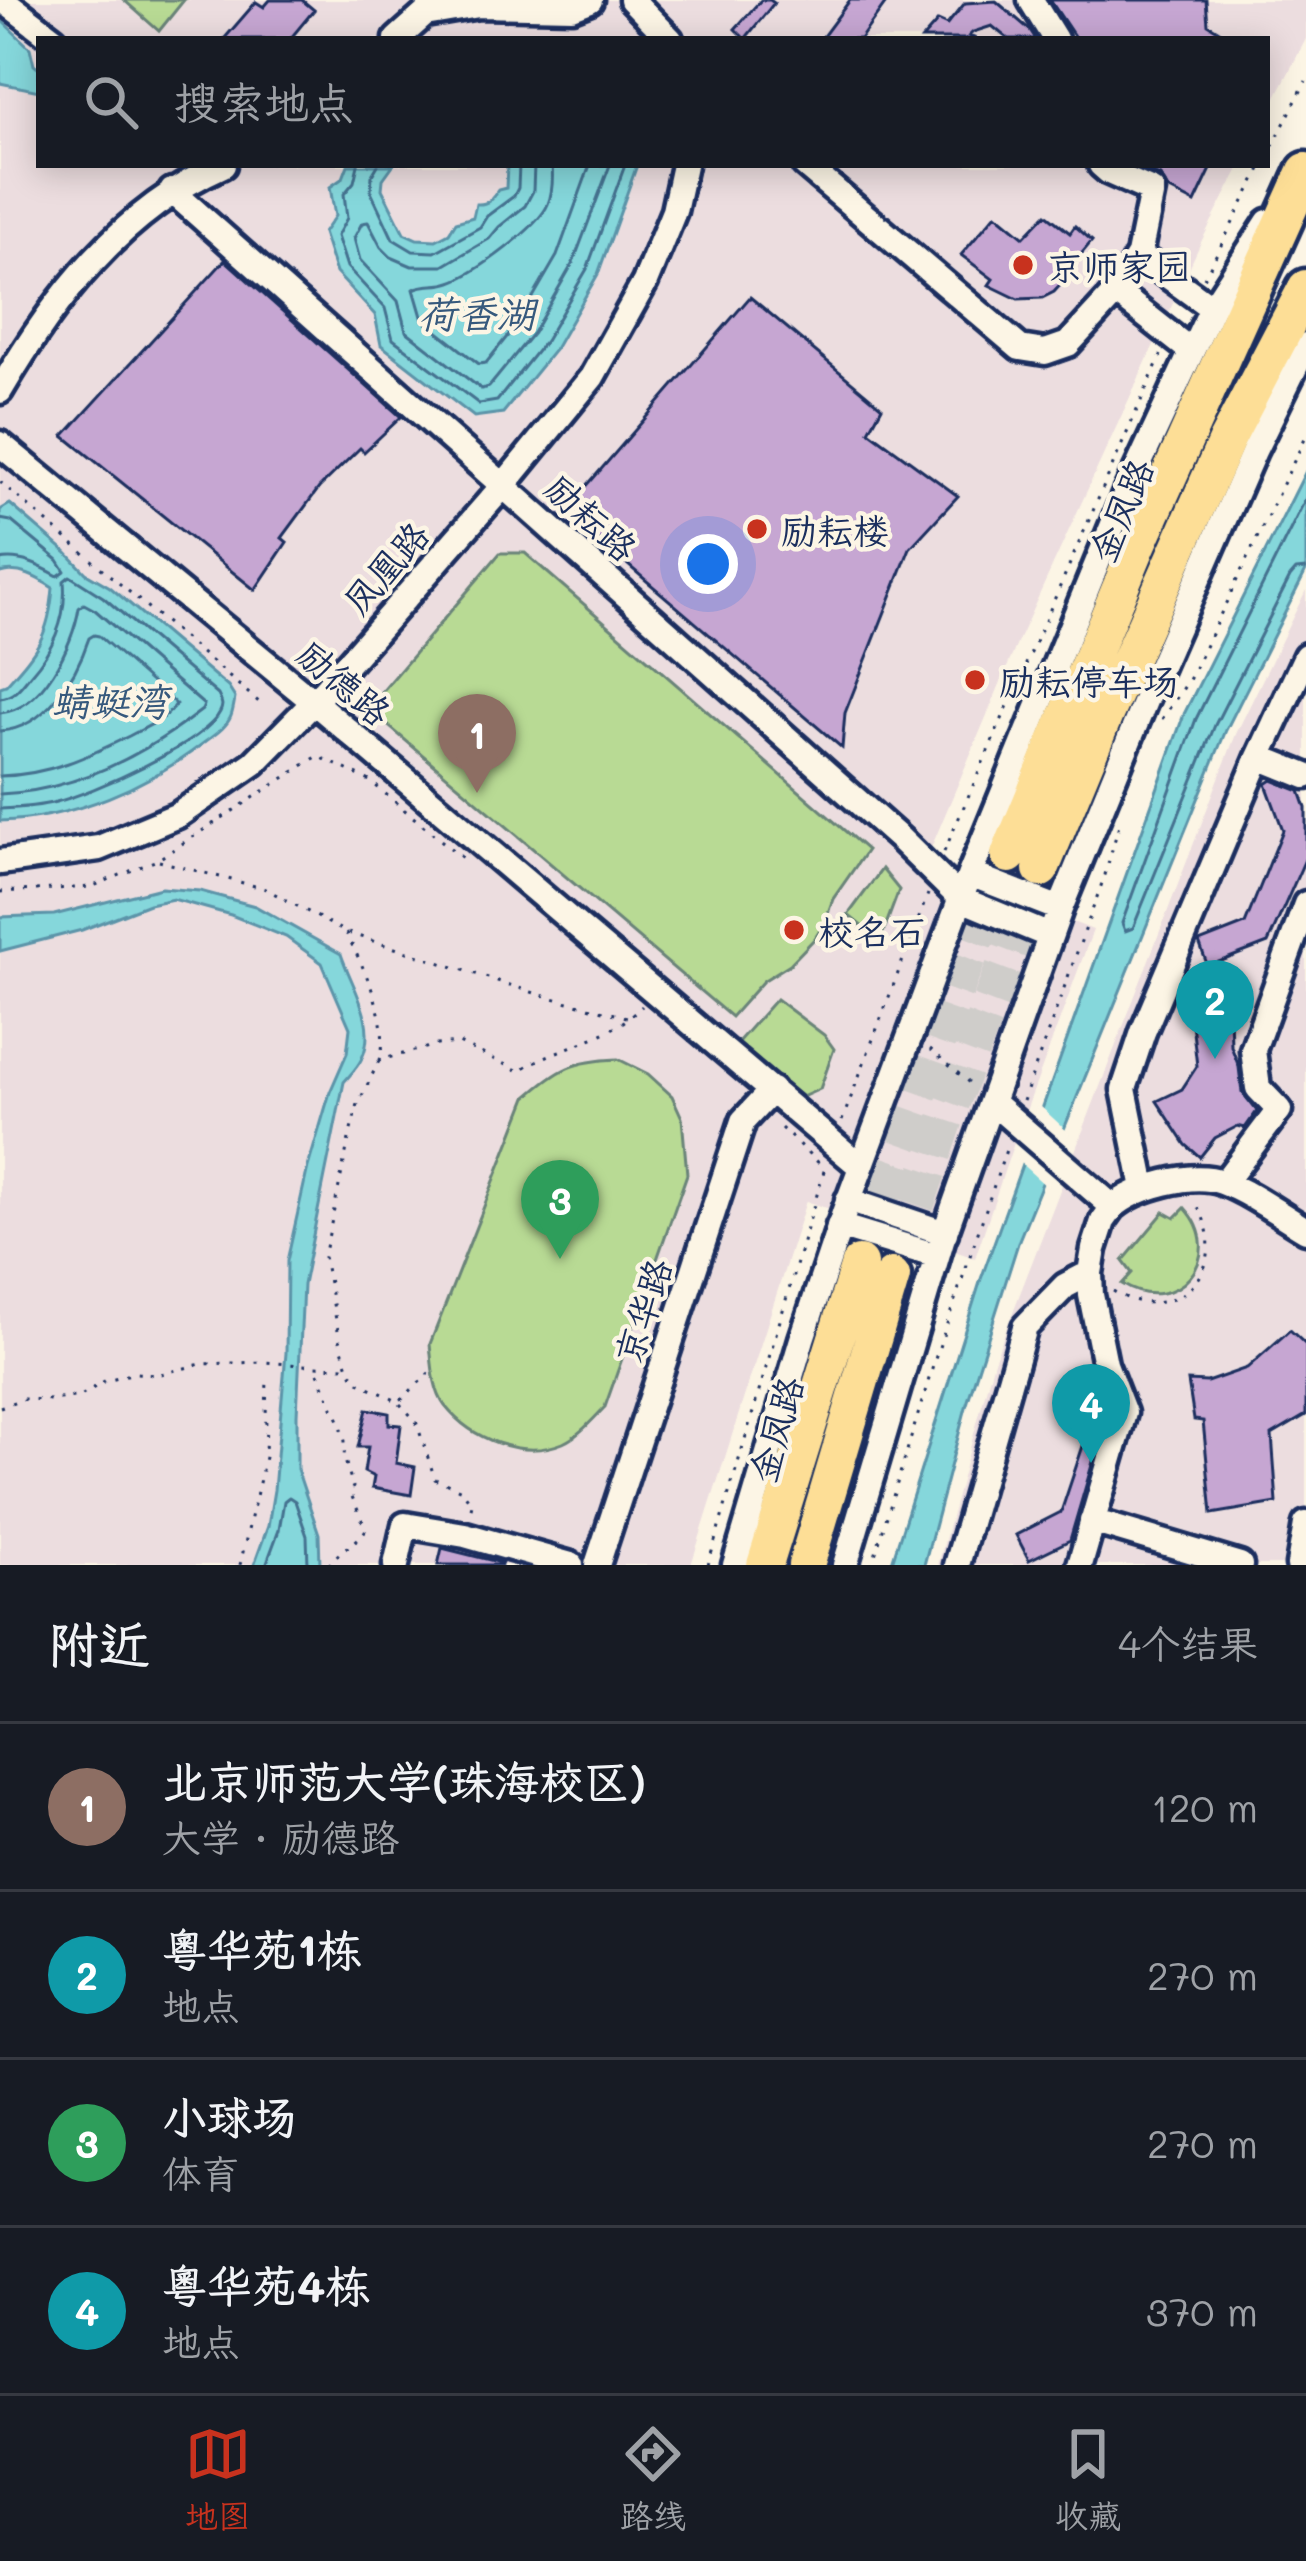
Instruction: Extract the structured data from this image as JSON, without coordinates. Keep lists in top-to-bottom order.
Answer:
{
  "streets": {
    "highway": ["金凤路"],
    "street": [
      "励耘路",
      "凤凰路",
      "励德路",
      "京华路"
    ]
  },
  "crossings": [
    ["金凤路", "励耘路"],
    ["金凤路", "励德路"],
    ["励耘路", "凤凰路"],
    ["凤凰路", "励德路"],
    ["励德路", "京华路"]
  ],
  "water": ["荷香湖", "蜻蜓湾"],
  "places": [
    "京师家园",
    "励耘楼",
    "励耘停车场",
    "校名石"
  ],
  "page": {
    "search": "搜索地点",
    "pins": [
      "1",
      "2",
      "3",
      "4"
    ],
    "heading": ["附近", "4个结果"],
    "list": [
      {
        "mark": "1",
        "name": "北京师范大学(珠海校区)",
        "note": "大学 · 励德路",
        "value": "120 m"
      },
      {
        "mark": "2",
        "name": "粤华苑1栋",
        "note": "地点",
        "value": "270 m"
      },
      {
        "mark": "3",
        "name": "小球场",
        "note": "体育",
        "value": "270 m"
      },
      {
        "mark": "4",
        "name": "粤华苑4栋",
        "note": "地点",
        "value": "370 m"
      }
    ],
    "nav": ["地图", "路线", "收藏"]
  }
}
